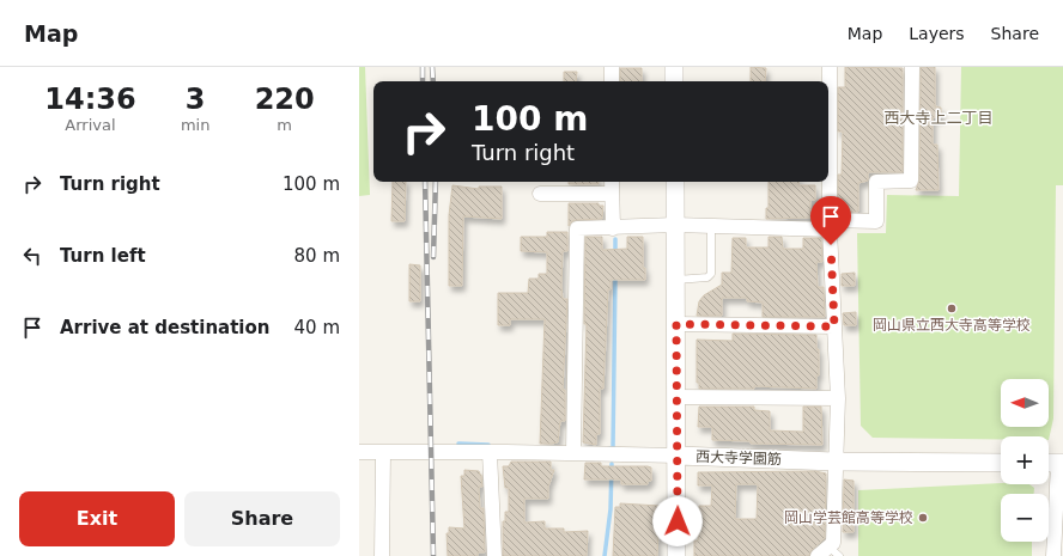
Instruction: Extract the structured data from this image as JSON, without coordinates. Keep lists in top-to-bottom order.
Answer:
{
  "streets": {
    "street": ["西大寺学園筋"]
  },
  "districts": ["西大寺上二丁目"],
  "places": ["岡山県立西大寺高等学校", "岡山学芸館高等学校"],
  "north": "left",
  "page": {
    "header": "Map",
    "nav": ["Map", "Layers", "Share"],
    "eta": [
      "14:36",
      "Arrival",
      "3",
      "min",
      "220",
      "m"
    ],
    "turn": ["100 m", "Turn right"],
    "list": [
      {
        "name": "Turn right",
        "value": "100 m"
      },
      {
        "name": "Turn left",
        "value": "80 m"
      },
      {
        "name": "Arrive at destination",
        "value": "40 m"
      }
    ],
    "map_buttons": ["+", "−"],
    "buttons": ["Exit", "Share"]
  }
}
